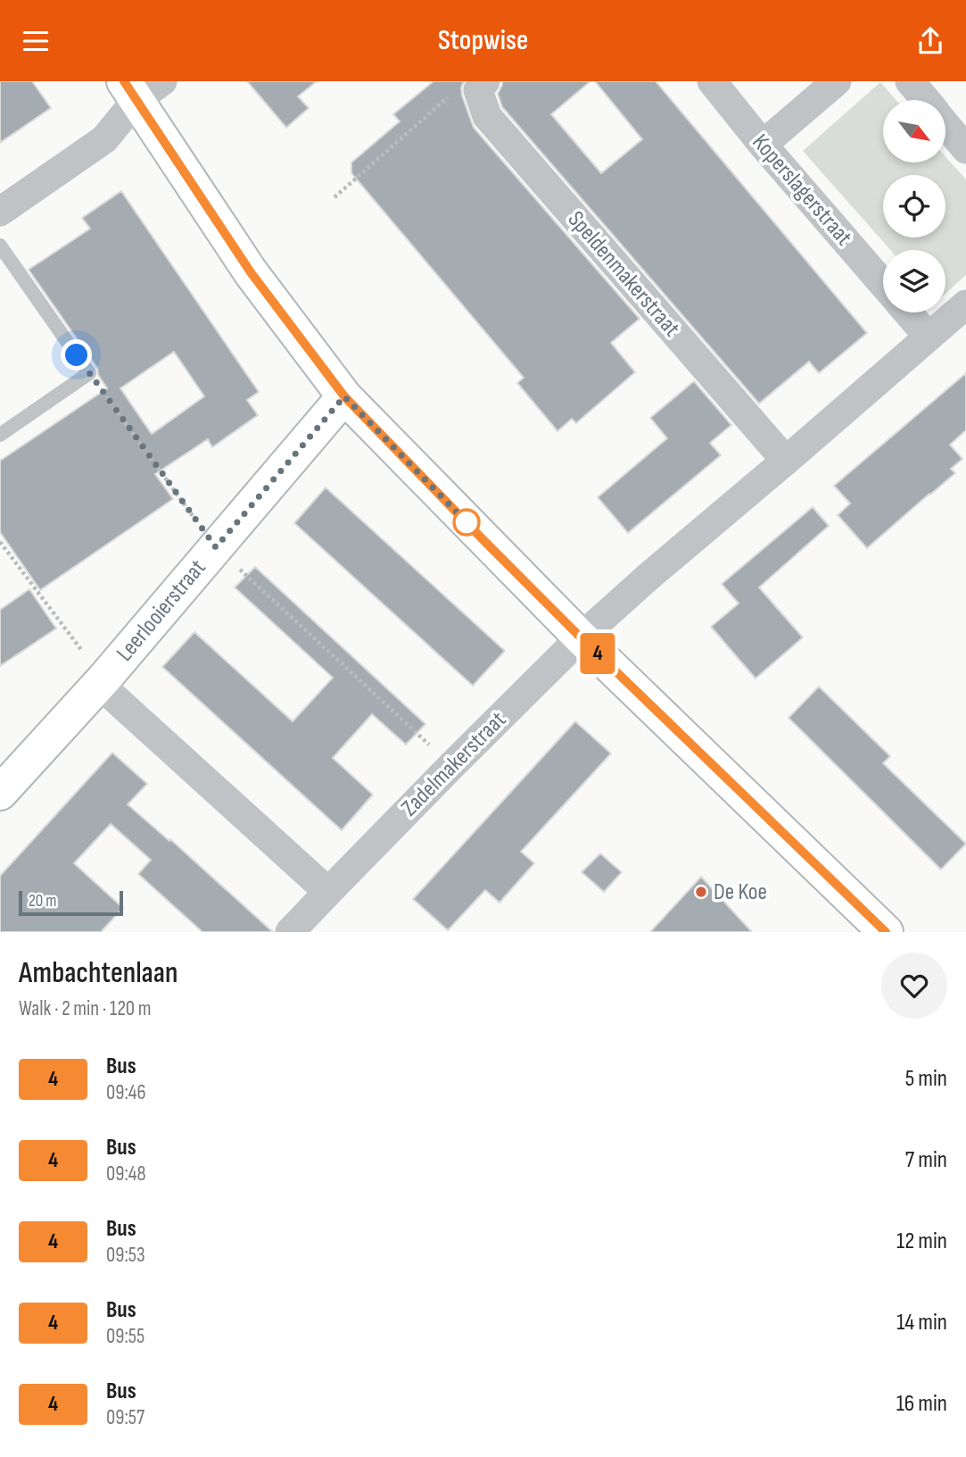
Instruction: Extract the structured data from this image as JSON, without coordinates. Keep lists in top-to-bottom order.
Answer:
{
  "streets": {
    "street": [
      "Koperslagerstraat",
      "Speldenmakerstraat",
      "Leerlooierstraat",
      "Zadelmakerstraat"
    ]
  },
  "places": ["De Koe"],
  "lines": ["bus line 4"],
  "scale_bar": "20 m",
  "north": "bottom right",
  "page": {
    "header": "Stopwise",
    "on_map": "4",
    "scale": "20 m",
    "heading": ["Ambachtenlaan", "Walk · 2 min · 120 m"],
    "list": [
      {
        "mark": "4",
        "name": "Bus",
        "note": "09:46",
        "value": "5 min"
      },
      {
        "mark": "4",
        "name": "Bus",
        "note": "09:48",
        "value": "7 min"
      },
      {
        "mark": "4",
        "name": "Bus",
        "note": "09:53",
        "value": "12 min"
      },
      {
        "mark": "4",
        "name": "Bus",
        "note": "09:55",
        "value": "14 min"
      },
      {
        "mark": "4",
        "name": "Bus",
        "note": "09:57",
        "value": "16 min"
      }
    ]
  }
}
